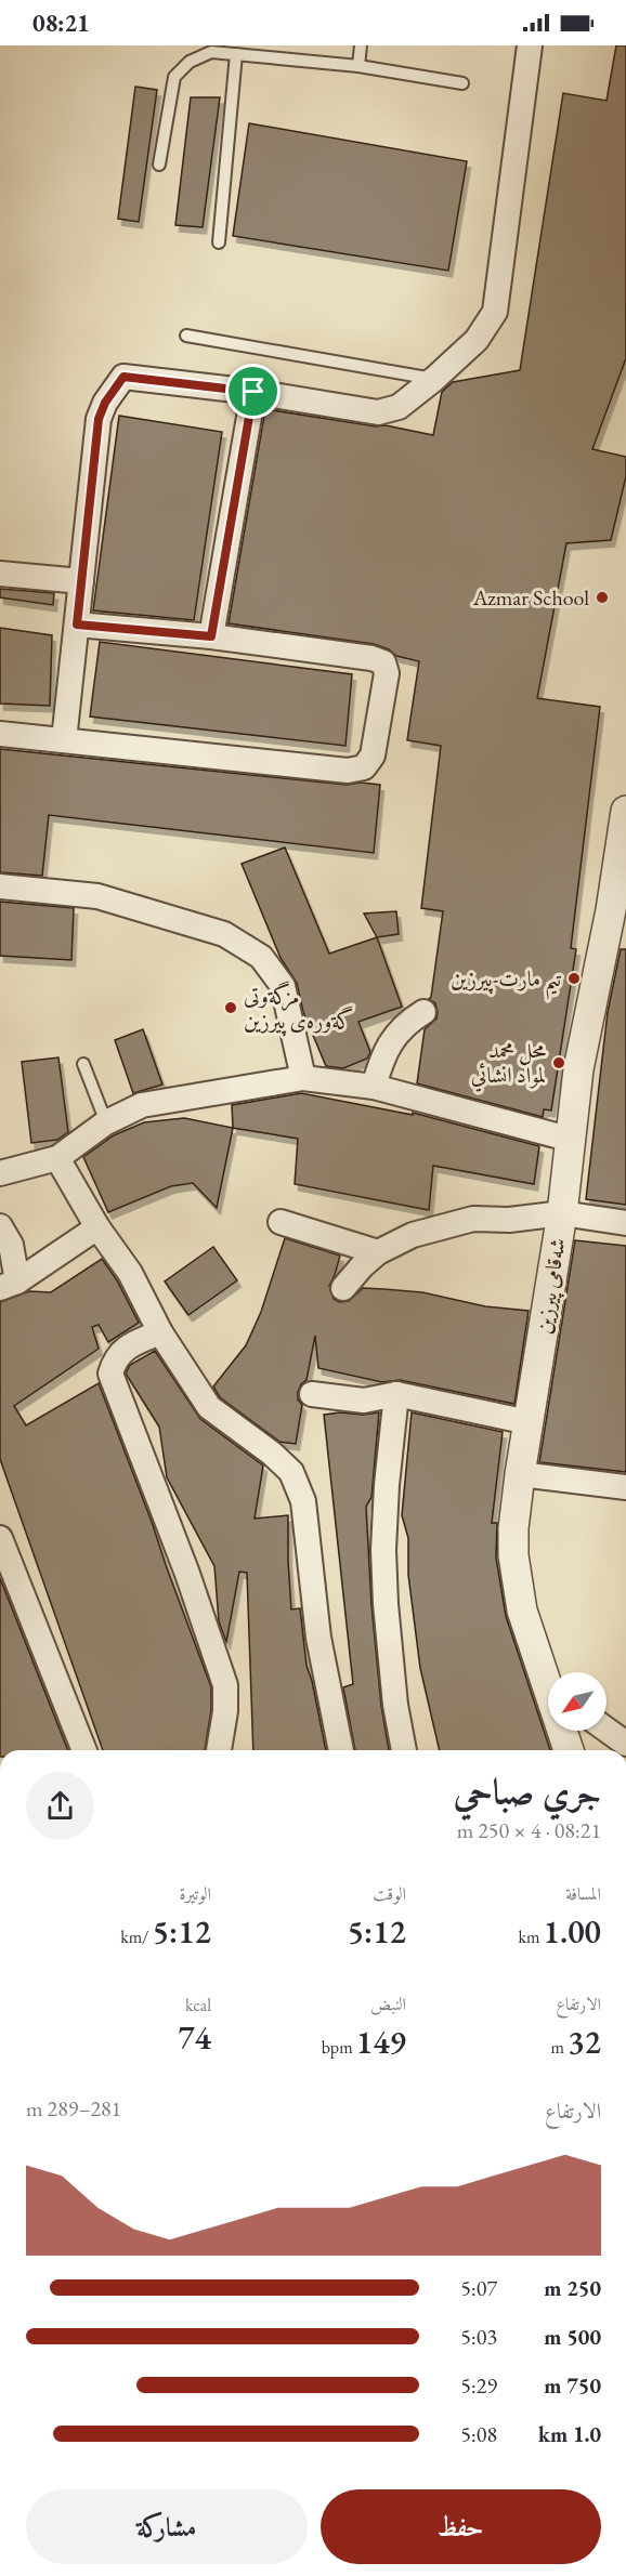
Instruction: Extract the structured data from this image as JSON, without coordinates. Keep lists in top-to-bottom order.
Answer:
{
  "streets": {
    "street": ["شەقامی پیرزین"]
  },
  "places": [
    "Azmar School",
    "تیم مارت-پیرزین",
    "مزگةوتی گةورەی پیرزین",
    "محل محمد لمواد انشائي"
  ],
  "north": "bottom left",
  "page": {
    "status": "08:21",
    "heading": ["جري صباحي", "08:21 · 4 × 250 m"],
    "stats": [
      ["المسافة", "1.00 km"],
      ["الوقت", "5:12"],
      ["الوتيرة", "5:12 /km"],
      ["الارتفاع", "32 m"],
      ["النبض", "149 bpm"],
      ["kcal", "74"]
    ],
    "chart": ["الارتفاع", "281–289 m"],
    "list": [
      {
        "name": "250 m",
        "note": "5:07"
      },
      {
        "name": "500 m",
        "note": "5:03"
      },
      {
        "name": "750 m",
        "note": "5:29"
      },
      {
        "name": "1.0 km",
        "note": "5:08"
      }
    ],
    "buttons": ["حفظ", "مشاركة"]
  }
}
